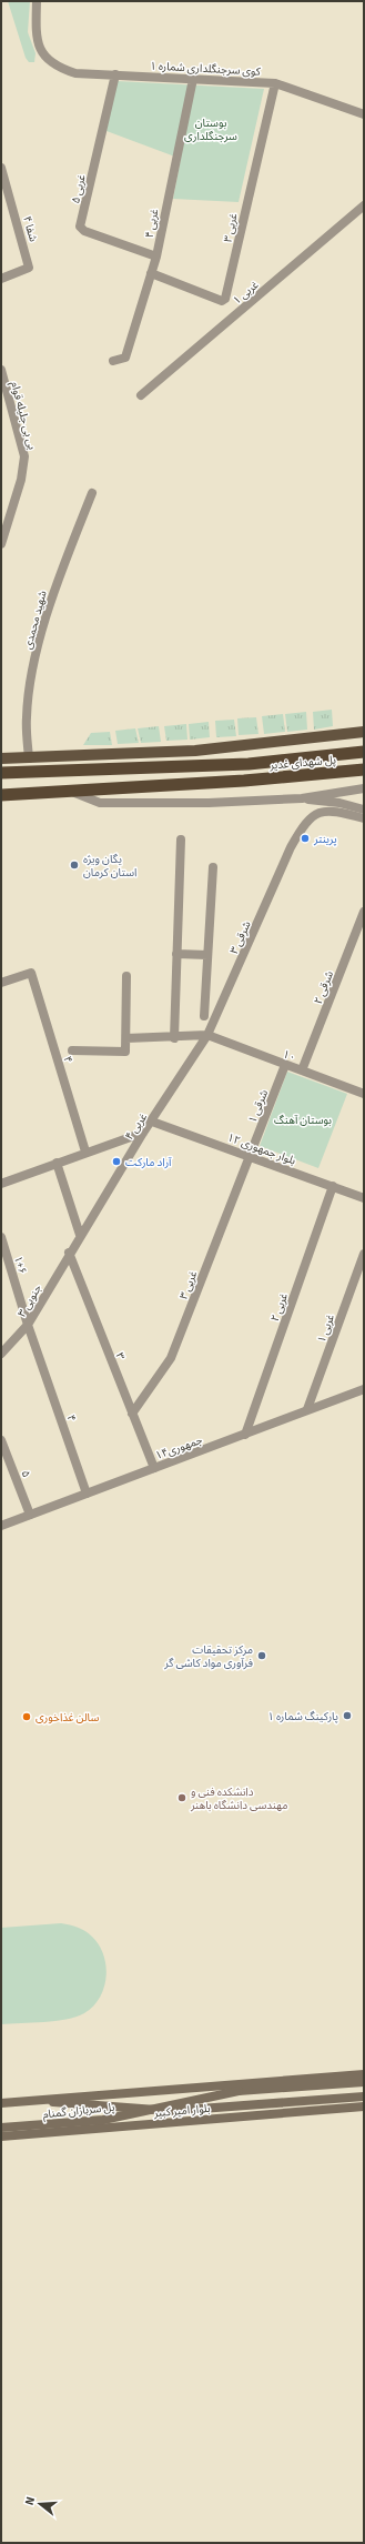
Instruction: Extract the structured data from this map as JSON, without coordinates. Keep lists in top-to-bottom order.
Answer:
{
  "streets": {
    "highway": ["پل شهدای غدیر"],
    "main road": ["پل سربازان گمنام", "بلوار امیر کبیر"],
    "street": [
      "کوی سرجنگلداری شماره ۱",
      "غربی ۵",
      "غربی ۴",
      "غربی ۳",
      "شفا ۴",
      "غربی ۱",
      "بی بی جلیله قوام",
      "شهید محمدی",
      "۳ شرقی",
      "۲ شرقی",
      "۱۰",
      "۴",
      "شرقی ۱",
      "۴ غربی",
      "بلوار جمهوری ۱۲",
      "۱+۶",
      "۳ غربی",
      "۳ جنوبی",
      "۲ غربی",
      "۱ غربی",
      "۳",
      "جمهوری۱۴",
      "۵"
    ]
  },
  "crossings": [
    ["کوی سرجنگلداری شماره ۱", "غربی ۵"],
    ["کوی سرجنگلداری شماره ۱", "غربی ۴"],
    ["کوی سرجنگلداری شماره ۱", "غربی ۳"],
    ["غربی ۵", "غربی ۴"],
    ["غربی ۴", "غربی ۳"],
    ["۳ شرقی", "۱۰"],
    ["۳ شرقی", "۴ غربی"],
    ["۲ شرقی", "۱۰"],
    ["۱۰", "شرقی ۱"],
    ["۱۰", "۴ غربی"],
    ["۴", "۱+۶"],
    ["۴", "۳ جنوبی"],
    ["۴", "جمهوری۱۴"],
    ["شرقی ۱", "بلوار جمهوری ۱۲"],
    ["شرقی ۱", "۳ غربی"],
    ["۴ غربی", "بلوار جمهوری ۱۲"],
    ["۴ غربی", "۳ جنوبی"],
    ["۴ غربی", "۳"],
    ["بلوار جمهوری ۱۲", "۳ غربی"],
    ["بلوار جمهوری ۱۲", "۲ غربی"],
    ["۱+۶", "۳ جنوبی"],
    ["۳ غربی", "۳"],
    ["۳ جنوبی", "۳"],
    ["۲ غربی", "جمهوری۱۴"],
    ["۱ غربی", "جمهوری۱۴"],
    ["۳", "جمهوری۱۴"],
    ["جمهوری۱۴", "۵"],
    ["پل سربازان گمنام", "بلوار امیر کبیر"]
  ],
  "parks": ["بوستان سرجنگلداری", "بوستان آهنگ"],
  "places": [
    "پرینتر",
    "یگان ویژه استان کرمان",
    "آراد مارکت",
    "مرکز تحقیقات فرآوری مواد کاشی گر",
    "پارکینگ شماره ۱",
    "سالن غذاخوری",
    "دانشکده فنی و مهندسی دانشگاه باهنر"
  ],
  "north": "left"
}
